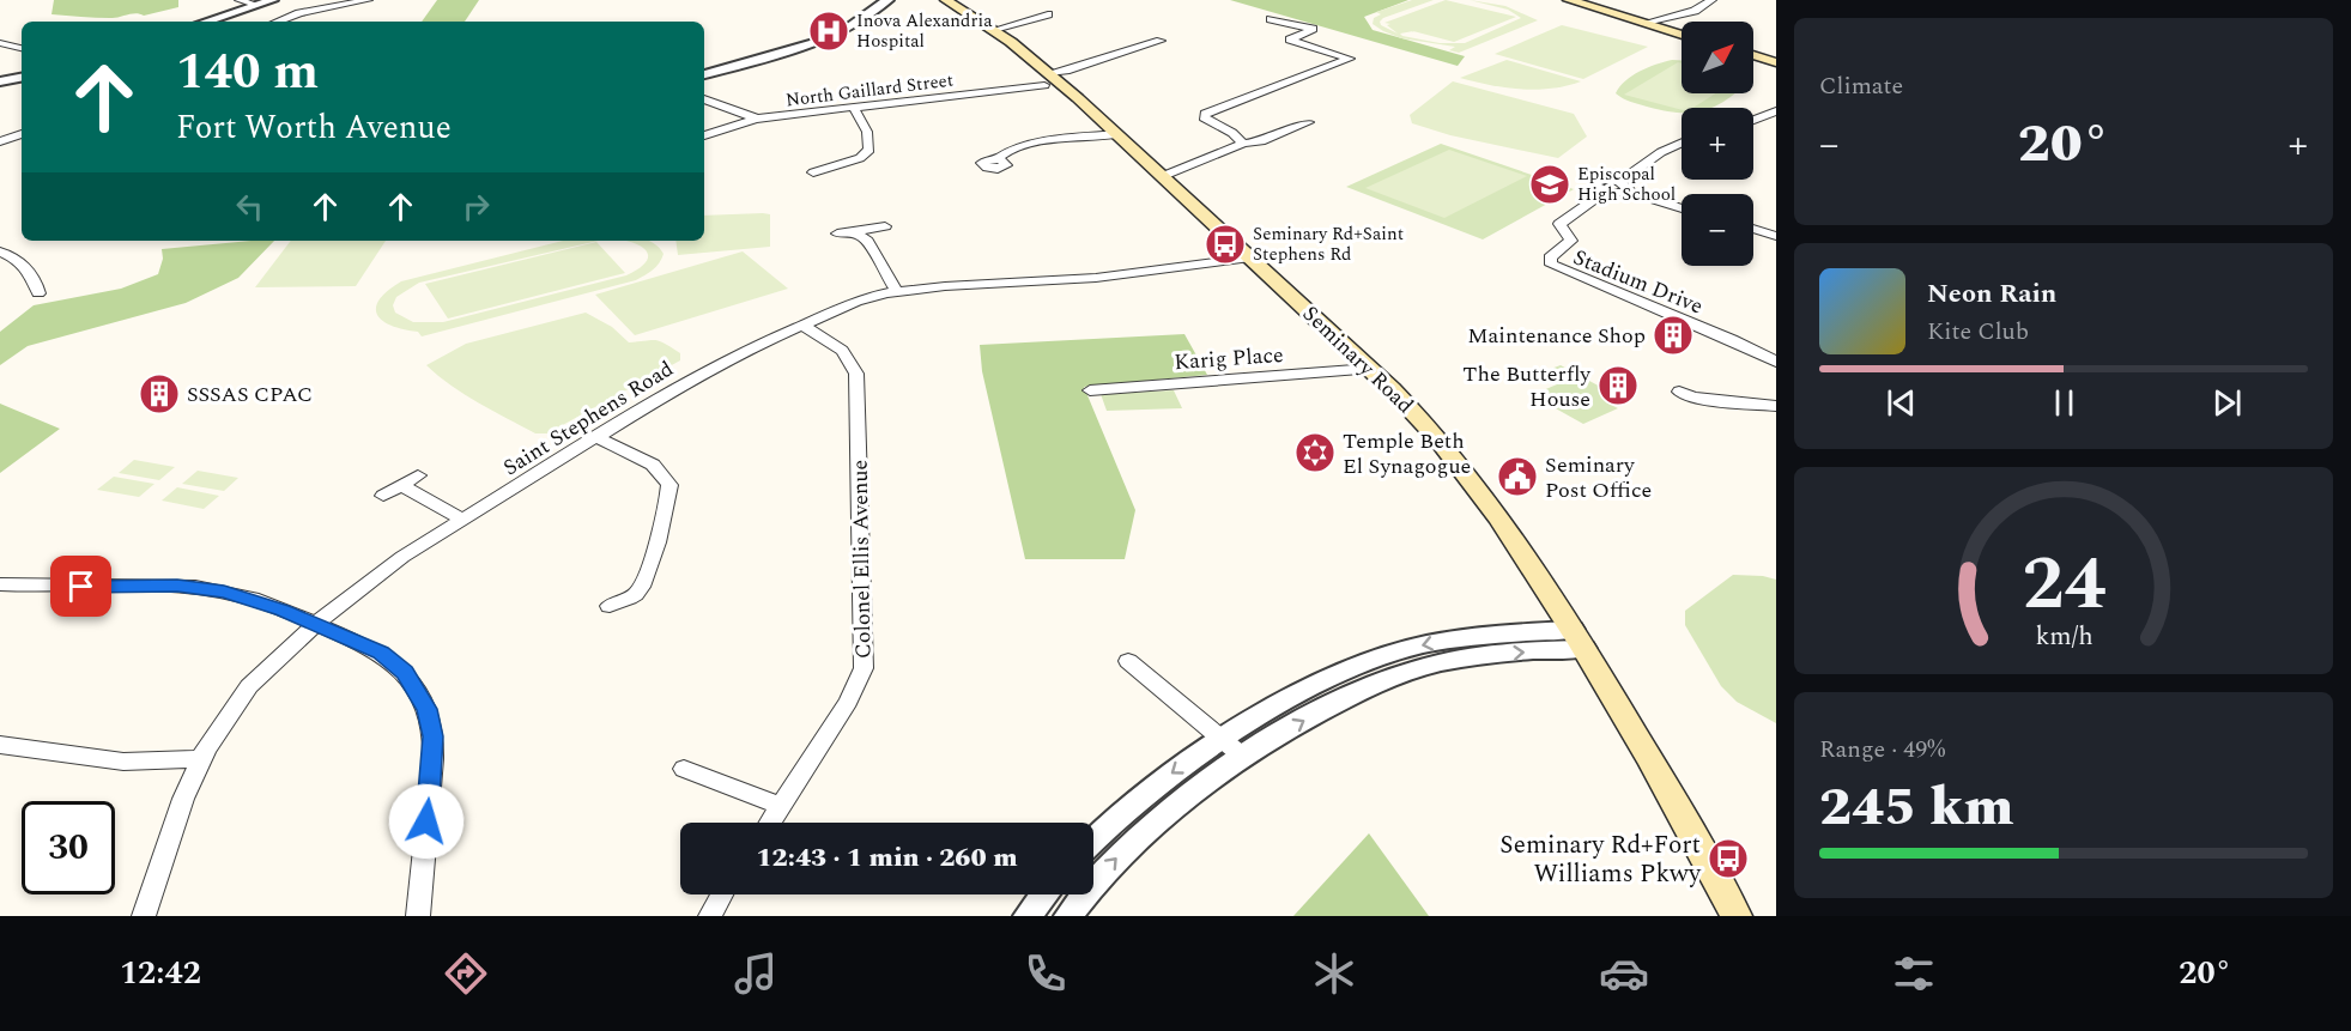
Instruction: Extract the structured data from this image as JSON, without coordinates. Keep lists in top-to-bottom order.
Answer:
{
  "streets": {
    "main road": ["Seminary Road"],
    "street": [
      "North Gaillard Street",
      "Stadium Drive",
      "Karig Place",
      "Saint Stephens Road",
      "Colonel Ellis Avenue"
    ]
  },
  "crossings": [
    ["North Gaillard Street", "Seminary Road"],
    ["Karig Place", "Seminary Road"],
    ["Seminary Road", "Saint Stephens Road"],
    ["Saint Stephens Road", "Colonel Ellis Avenue"]
  ],
  "places": {
    "hospital": ["Inova Alexandria Hospital"],
    "school or university": ["Episcopal High School"],
    "bus stop": ["Seminary Rd+Saint Stephens Rd", "Seminary Rd+Fort Williams Pkwy"],
    "building": ["Maintenance Shop", "The Butterfly House", "SSSAS CPAC"],
    "synagogue": ["Temple Beth El Synagogue"],
    "public building": ["Seminary Post Office"]
  },
  "north": "top right",
  "page": {
    "tile": [
      "Climate",
      ["Range · 49%", "245 km"]
    ],
    "map_buttons": ["+", "−"],
    "turn": ["140 m", "Fort Worth Avenue"],
    "heat": ["−", "20°", "+"],
    "song": ["Neon Rain", "Kite Club"],
    "limit": "30",
    "trip": "12:43 · 1 min · 260 m",
    "tabs": ["12:42", "20°"],
    "gauge": ["24", "km/h"]
  }
}
